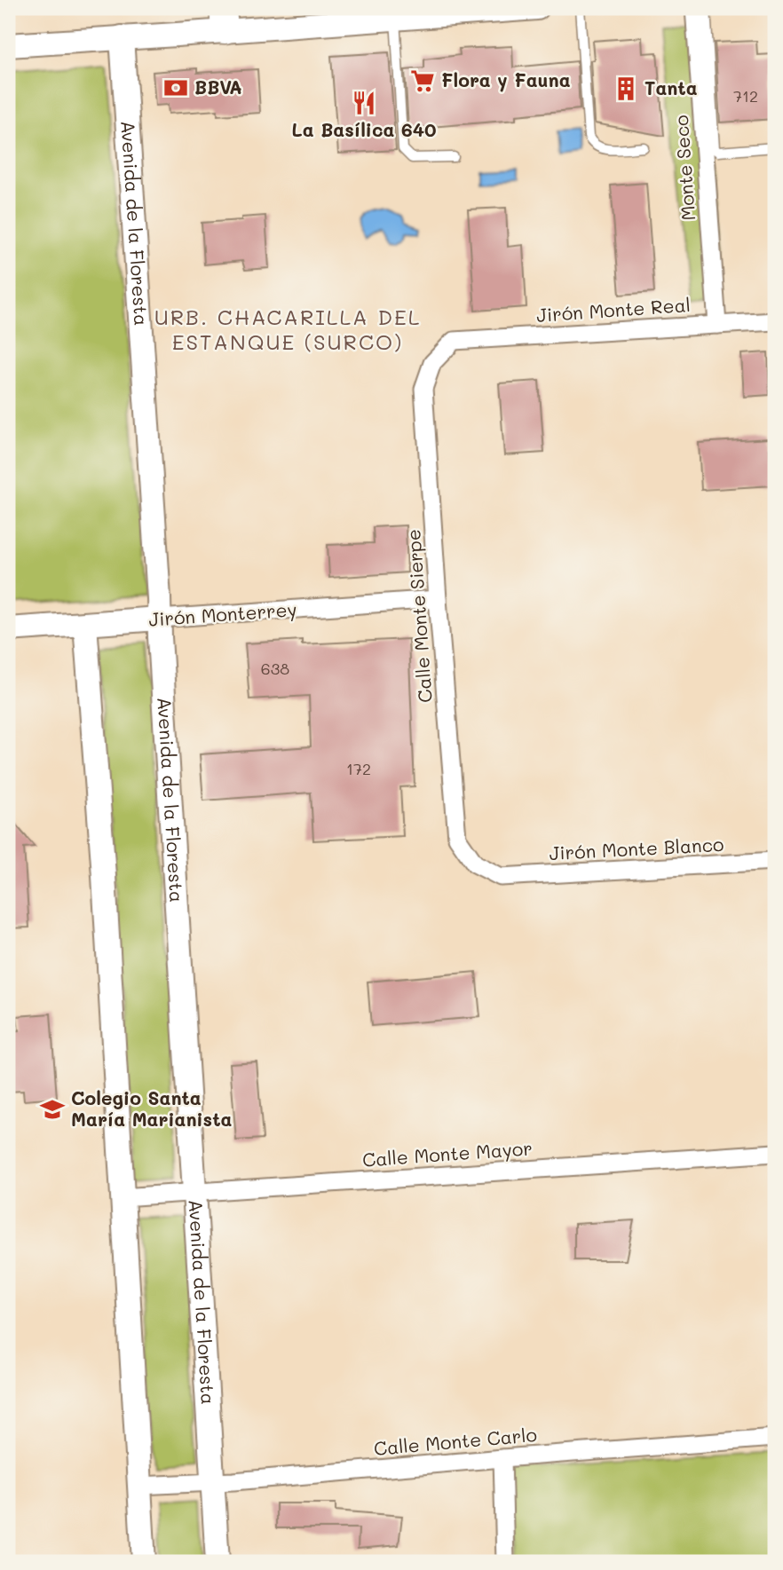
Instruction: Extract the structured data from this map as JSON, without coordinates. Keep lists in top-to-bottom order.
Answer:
{
  "streets": {
    "street": [
      "Monte Seco",
      "Avenida de la Floresta",
      "Jirón Monte Real",
      "Jirón Monterrey",
      "Calle Monte Sierpe",
      "Jirón Monte Blanco",
      "Calle Monte Mayor",
      "Calle Monte Carlo"
    ]
  },
  "crossings": [
    ["Monte Seco", "Jirón Monte Real"],
    ["Avenida de la Floresta", "Jirón Monterrey"],
    ["Avenida de la Floresta", "Calle Monte Mayor"],
    ["Avenida de la Floresta", "Calle Monte Carlo"],
    ["Jirón Monte Real", "Calle Monte Sierpe"],
    ["Jirón Monterrey", "Calle Monte Sierpe"],
    ["Calle Monte Sierpe", "Jirón Monte Blanco"]
  ],
  "districts": ["URB. CHACARILLA DEL ESTANQUE (SURCO)"],
  "places": {
    "supermarket": ["Flora y Fauna"],
    "bank": ["BBVA"],
    "building": ["Tanta"],
    "restaurant": ["La Basílica 640"],
    "school or university": ["Colegio Santa María Marianista"]
  },
  "house_numbers": ["712", "638", "172"]
}
